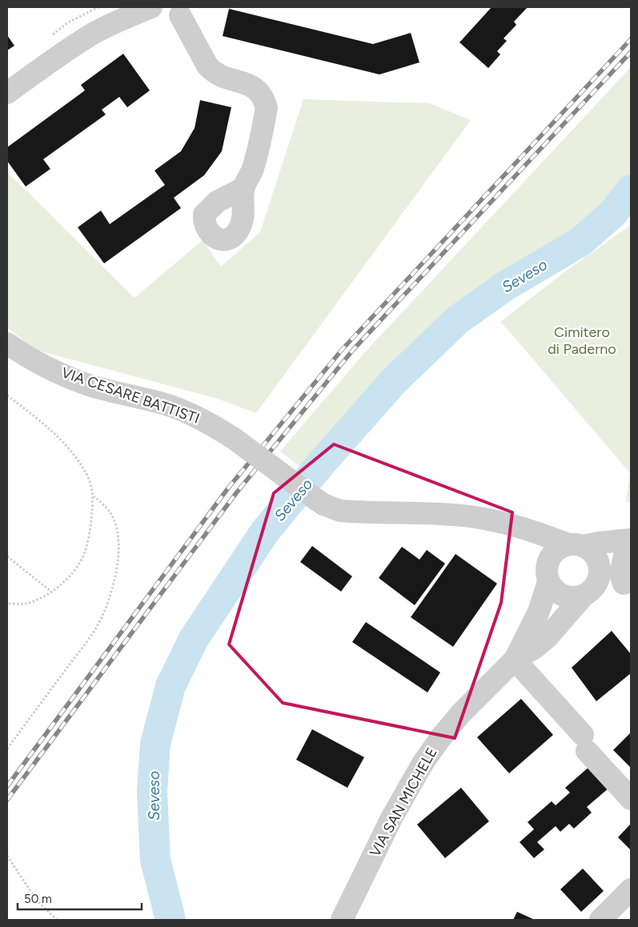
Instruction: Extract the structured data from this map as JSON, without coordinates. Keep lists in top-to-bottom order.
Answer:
{
  "streets": {
    "street": ["VIA CESARE BATTISTI", "VIA SAN MICHELE"]
  },
  "crossings": [
    ["VIA CESARE BATTISTI", "VIA SAN MICHELE"]
  ],
  "water": ["Seveso"],
  "parks": ["Cimitero di Paderno"],
  "scale_bar": "50 m"
}
